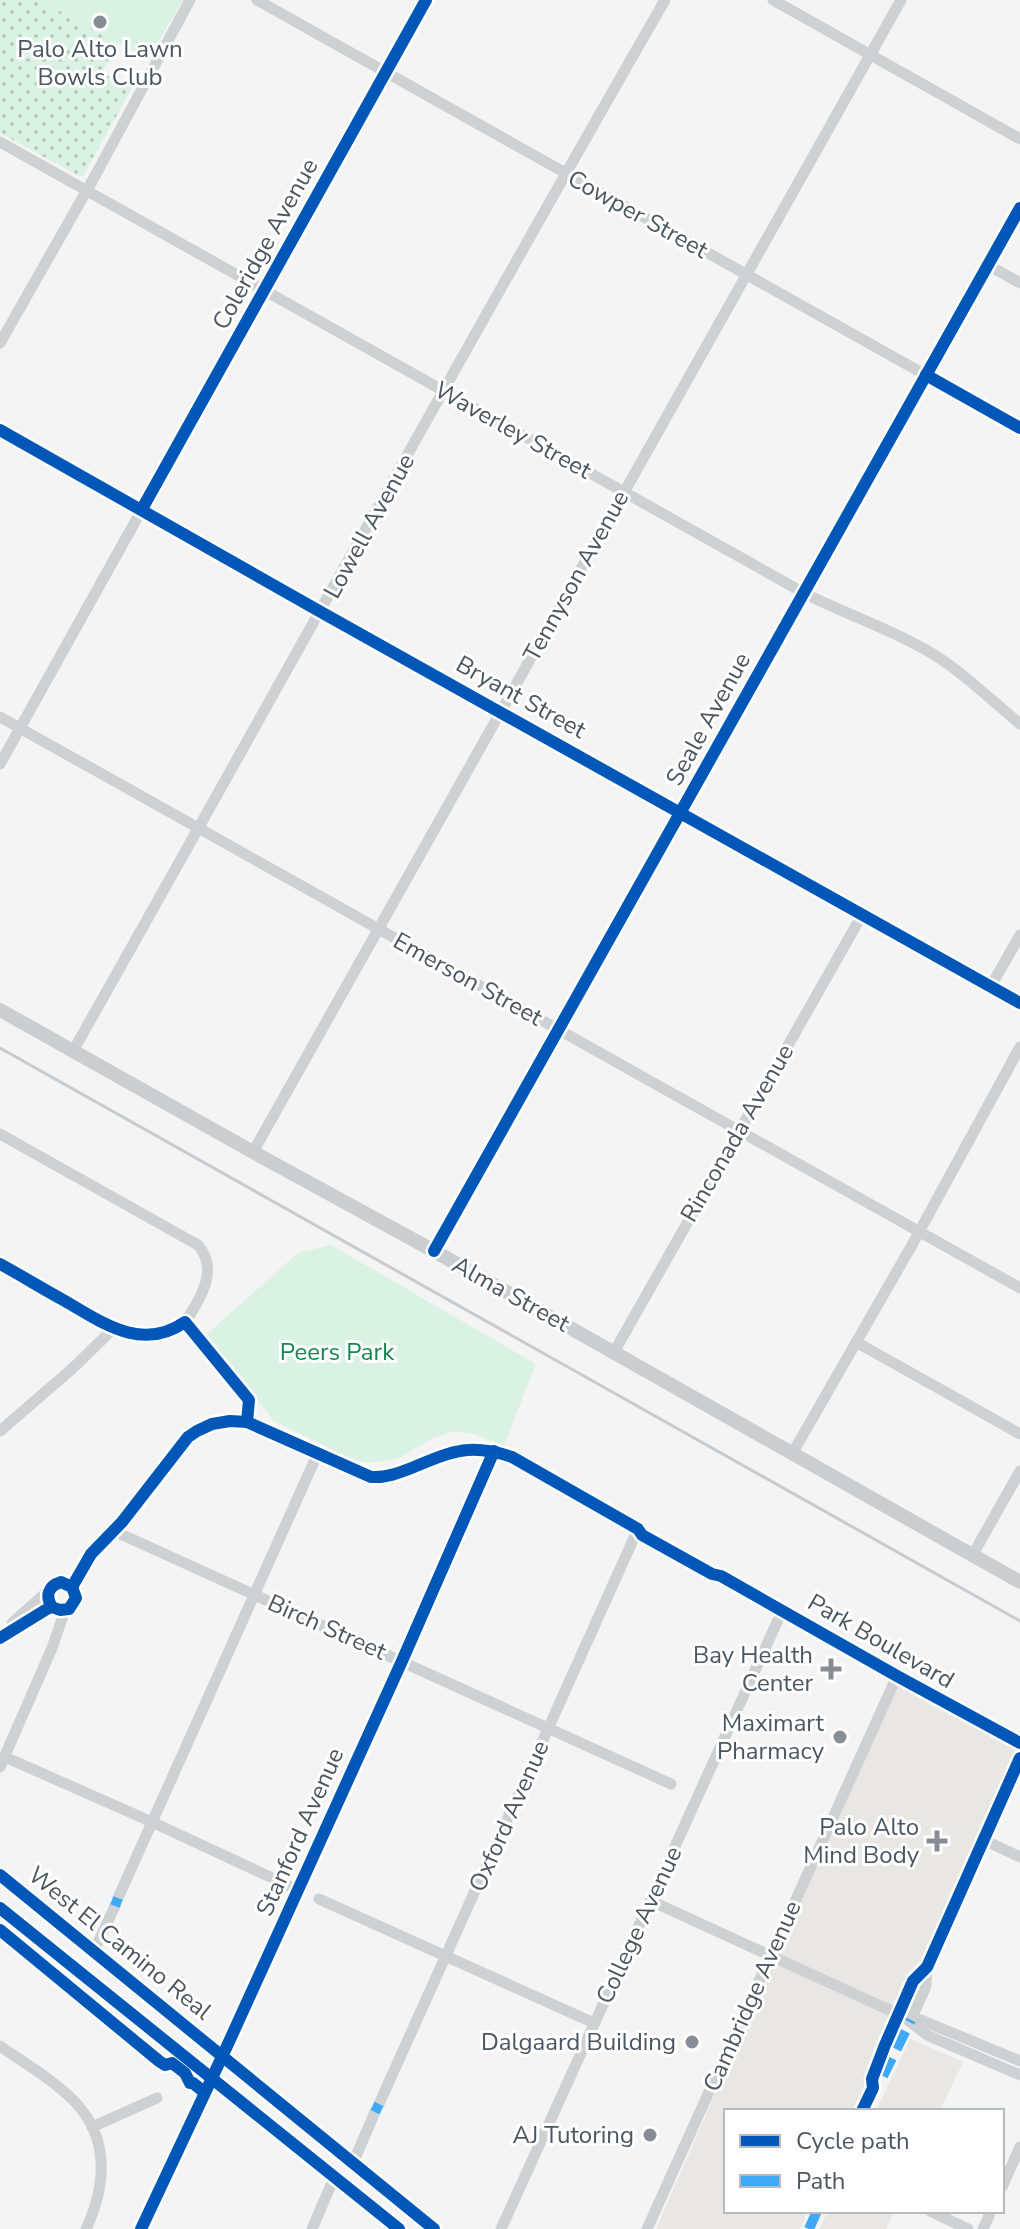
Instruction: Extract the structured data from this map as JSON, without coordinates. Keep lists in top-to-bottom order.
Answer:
{
  "streets": {
    "main road": ["Alma Street", "West El Camino Real"],
    "street": [
      "Cowper Street",
      "Coleridge Avenue",
      "Waverley Street",
      "Lowell Avenue",
      "Tennyson Avenue",
      "Bryant Street",
      "Seale Avenue",
      "Emerson Street",
      "Rinconada Avenue",
      "Birch Street",
      "Park Boulevard",
      "Oxford Avenue",
      "Stanford Avenue",
      "College Avenue",
      "Cambridge Avenue"
    ]
  },
  "crossings": [
    ["Cowper Street", "Coleridge Avenue"],
    ["Cowper Street", "Lowell Avenue"],
    ["Cowper Street", "Tennyson Avenue"],
    ["Cowper Street", "Seale Avenue"],
    ["Coleridge Avenue", "Waverley Street"],
    ["Coleridge Avenue", "Bryant Street"],
    ["Coleridge Avenue", "Emerson Street"],
    ["Waverley Street", "Lowell Avenue"],
    ["Waverley Street", "Tennyson Avenue"],
    ["Waverley Street", "Seale Avenue"],
    ["Lowell Avenue", "Bryant Street"],
    ["Lowell Avenue", "Emerson Street"],
    ["Lowell Avenue", "Alma Street"],
    ["Tennyson Avenue", "Bryant Street"],
    ["Tennyson Avenue", "Emerson Street"],
    ["Tennyson Avenue", "Alma Street"],
    ["Bryant Street", "Seale Avenue"],
    ["Bryant Street", "Rinconada Avenue"],
    ["Seale Avenue", "Emerson Street"],
    ["Seale Avenue", "Alma Street"],
    ["Emerson Street", "Rinconada Avenue"],
    ["Rinconada Avenue", "Alma Street"],
    ["Birch Street", "Park Boulevard"],
    ["Birch Street", "Oxford Avenue"],
    ["Birch Street", "Stanford Avenue"],
    ["Park Boulevard", "Oxford Avenue"],
    ["Park Boulevard", "Stanford Avenue"],
    ["Park Boulevard", "Cambridge Avenue"],
    ["Oxford Avenue", "West El Camino Real"],
    ["Stanford Avenue", "West El Camino Real"]
  ],
  "parks": ["Peers Park"],
  "places": {
    "other": [
      "Palo Alto Lawn Bowls Club",
      "Maximart Pharmacy",
      "Dalgaard Building",
      "AJ Tutoring"
    ],
    "health": ["Bay Health Center", "Palo Alto Mind Body"]
  },
  "legend": ["Cycle path", "Path"]
}
